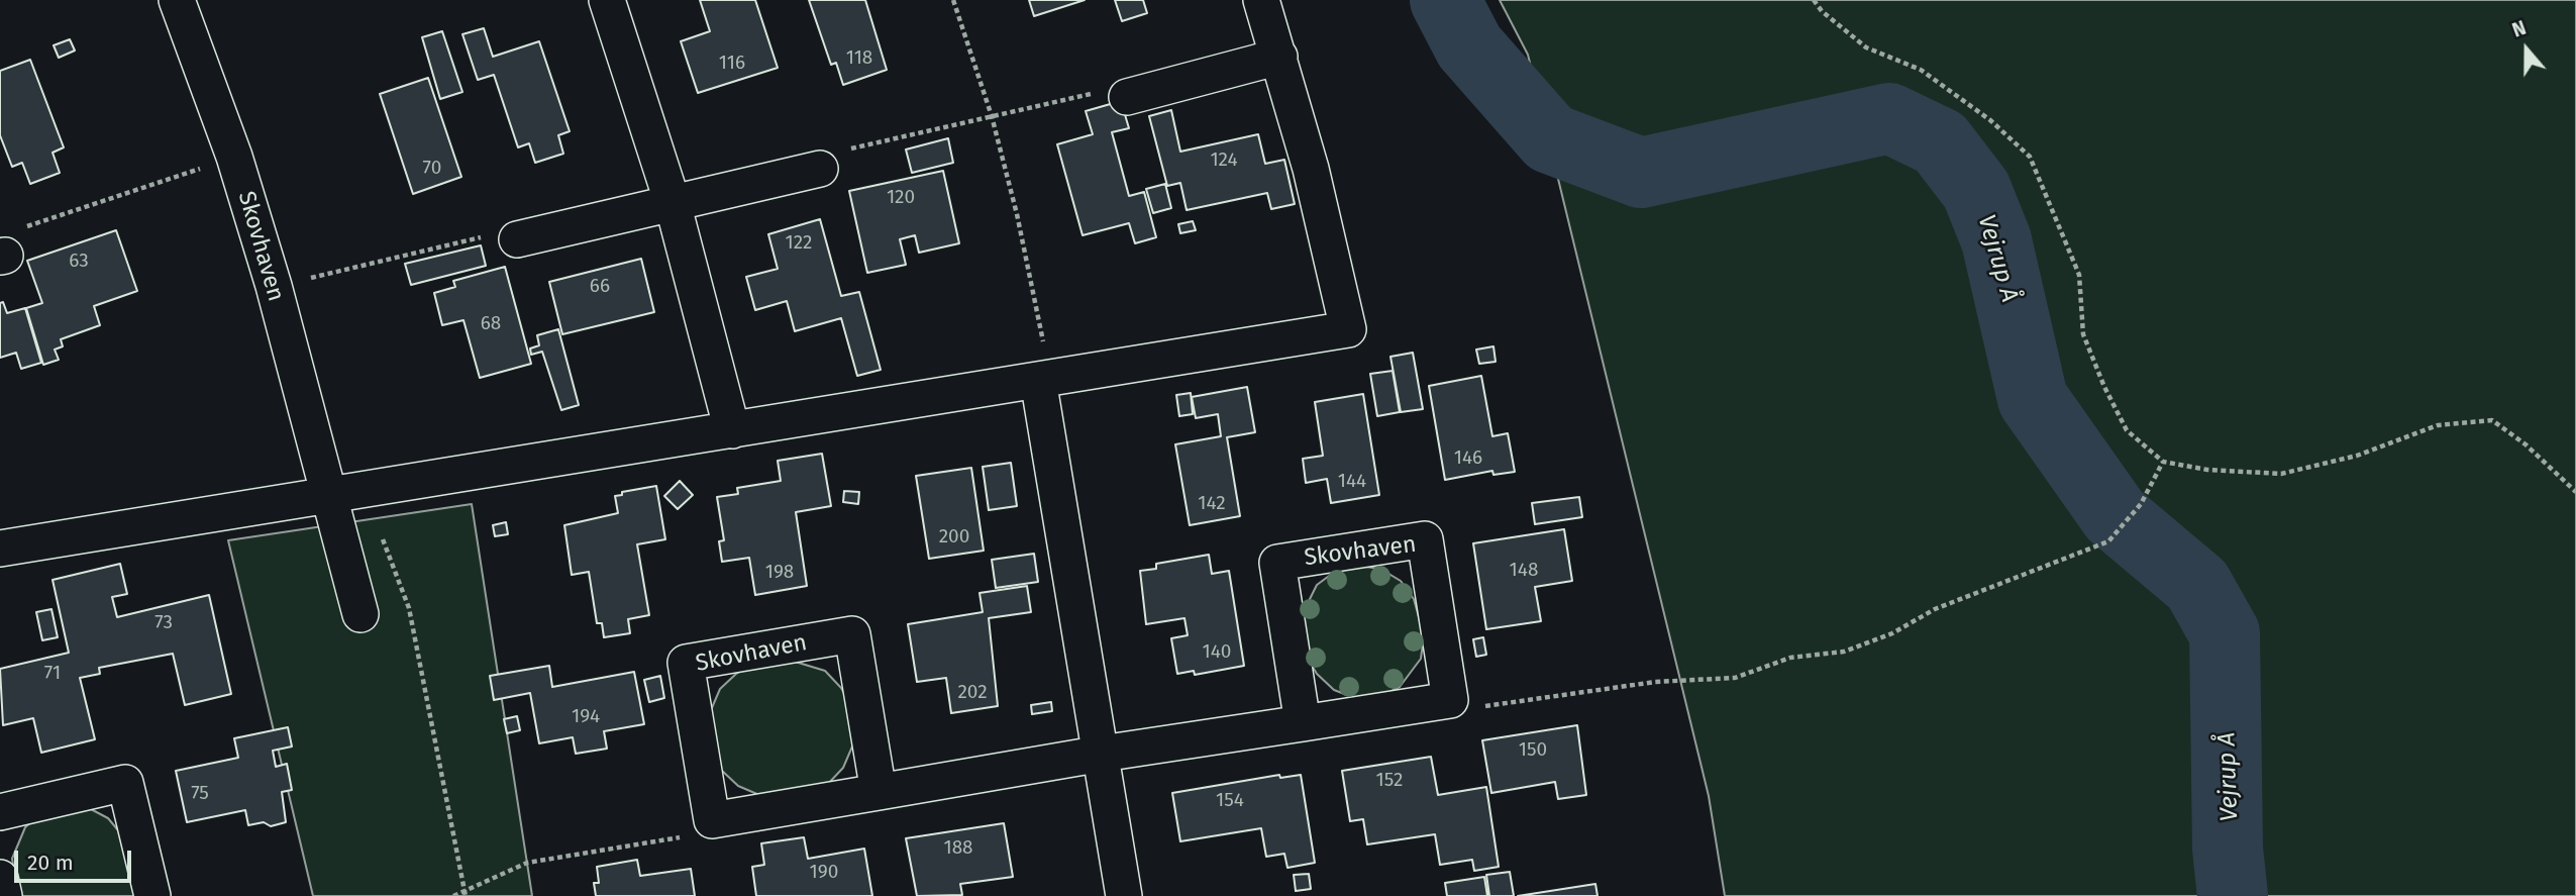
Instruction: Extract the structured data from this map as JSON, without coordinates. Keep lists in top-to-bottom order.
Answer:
{
  "streets": {
    "street": ["Skovhaven"]
  },
  "water": ["Vejrup Å"],
  "house_numbers": [
    "118",
    "116",
    "124",
    "70",
    "120",
    "122",
    "63",
    "66",
    "68",
    "146",
    "144",
    "142",
    "200",
    "148",
    "198",
    "73",
    "140",
    "71",
    "202",
    "194",
    "150",
    "152",
    "75",
    "154",
    "188",
    "190"
  ],
  "scale_bar": "20 m",
  "north": "top"
}
